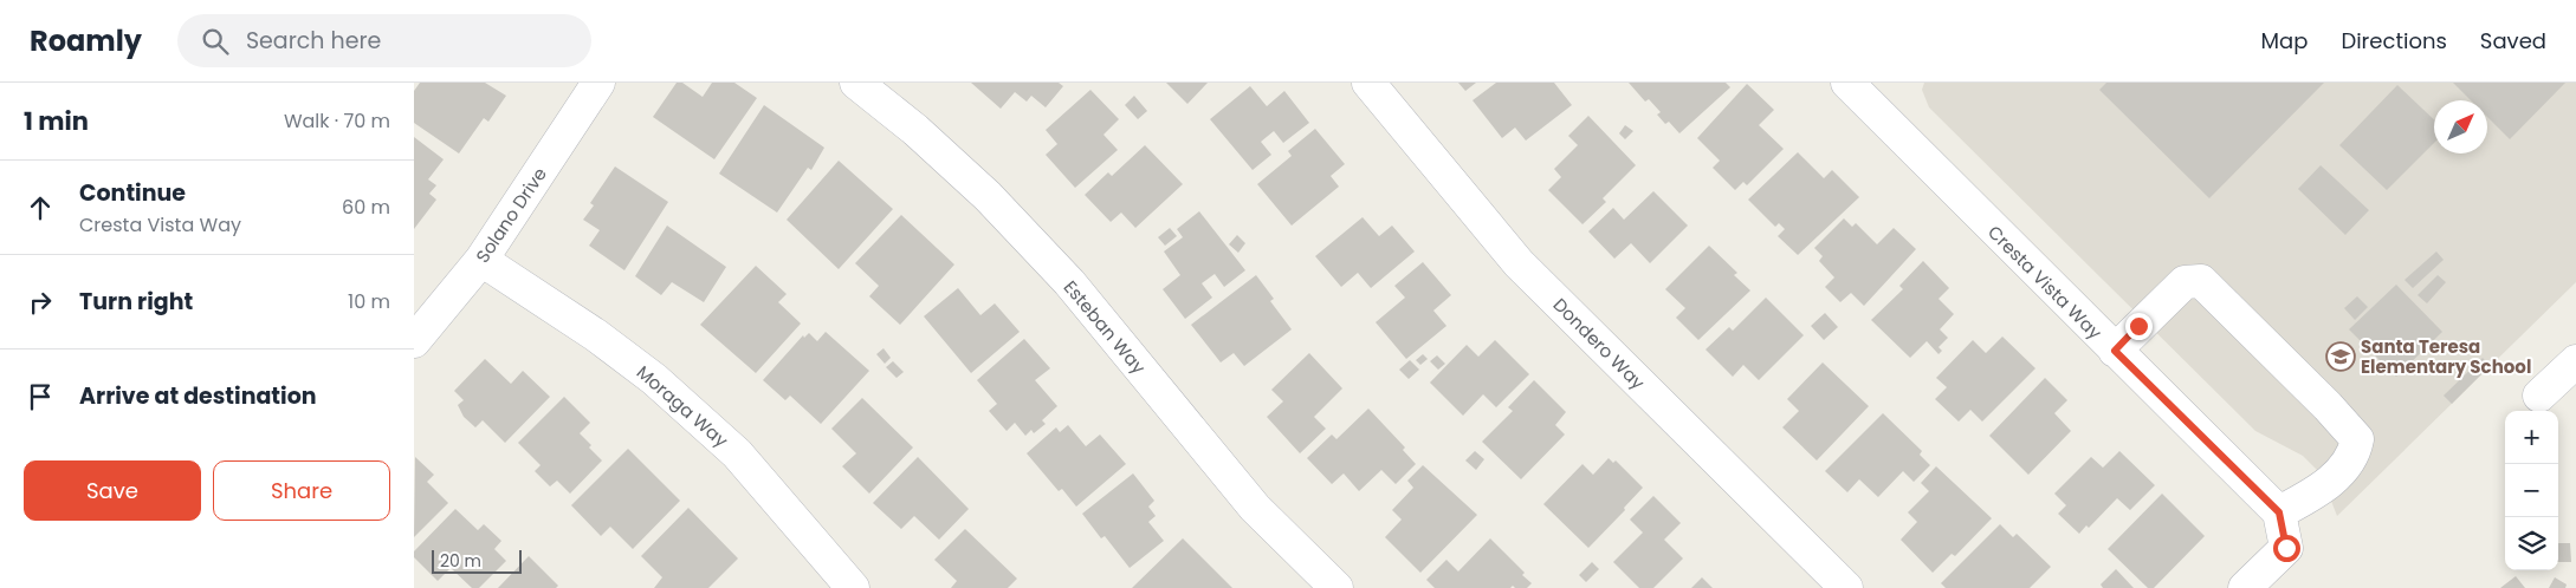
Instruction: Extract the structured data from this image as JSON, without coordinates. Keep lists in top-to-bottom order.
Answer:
{
  "streets": {
    "street": [
      "Solano Drive",
      "Cresta Vista Way",
      "Esteban Way",
      "Dondero Way",
      "Moraga Way"
    ]
  },
  "crossings": [
    ["Solano Drive", "Moraga Way"]
  ],
  "places": {
    "school or university": ["Santa Teresa Elementary School"]
  },
  "scale_bar": "20 m",
  "north": "top right",
  "page": {
    "header": "Roamly",
    "search": "Search here",
    "nav": ["Map", "Directions", "Saved"],
    "heading": ["1 min", "Walk · 70 m"],
    "list": [
      ["Continue", "Cresta Vista Way", "60 m"],
      ["Turn right", "10 m"],
      "Arrive at destination"
    ],
    "map_buttons": ["+", "−"],
    "buttons": ["Save", "Share"],
    "scale": "20 m"
  }
}
